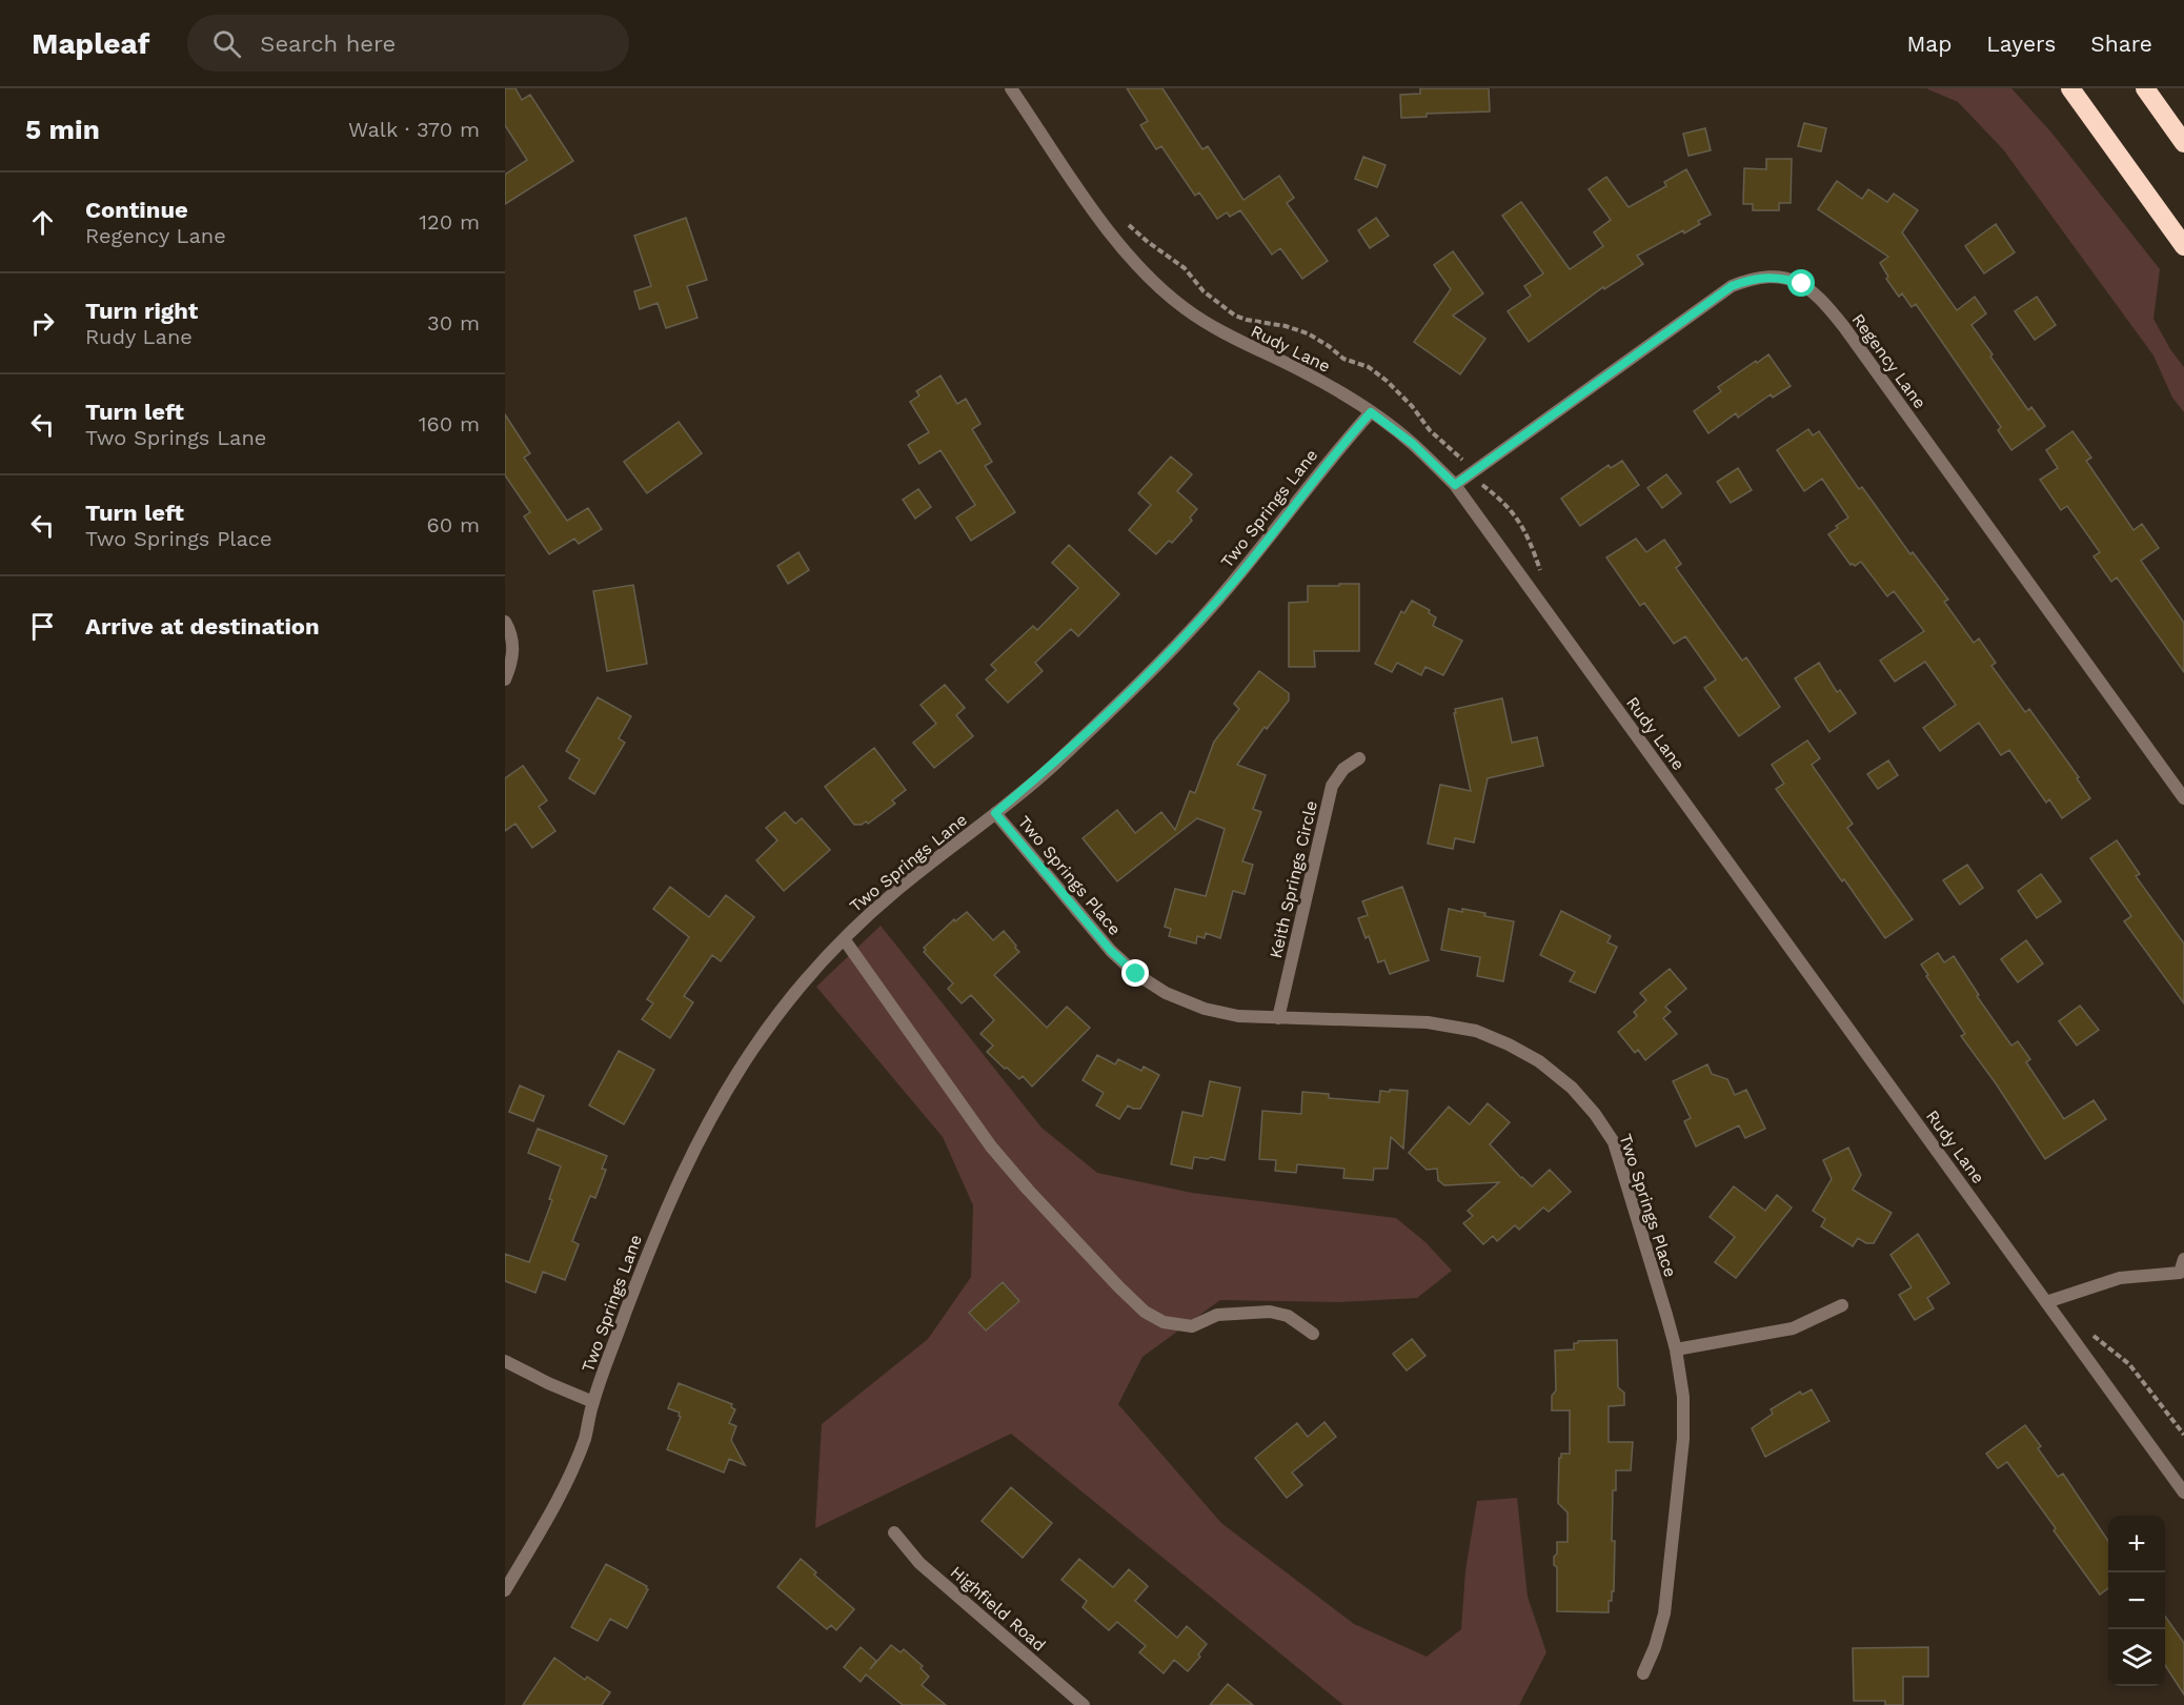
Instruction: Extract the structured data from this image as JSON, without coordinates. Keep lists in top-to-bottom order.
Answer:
{
  "streets": {
    "street": [
      "Rudy Lane",
      "Regency Lane",
      "Two Springs Lane",
      "Two Springs Place",
      "Keith Springs Circle",
      "Highfield Road"
    ]
  },
  "crossings": [
    ["Rudy Lane", "Regency Lane"],
    ["Rudy Lane", "Two Springs Lane"],
    ["Two Springs Lane", "Two Springs Place"],
    ["Two Springs Place", "Keith Springs Circle"]
  ],
  "page": {
    "header": "Mapleaf",
    "search": "Search here",
    "nav": ["Map", "Layers", "Share"],
    "heading": ["5 min", "Walk · 370 m"],
    "list": [
      ["Continue", "Regency Lane", "120 m"],
      ["Turn right", "Rudy Lane", "30 m"],
      ["Turn left", "Two Springs Lane", "160 m"],
      ["Turn left", "Two Springs Place", "60 m"],
      "Arrive at destination"
    ],
    "map_buttons": ["+", "−"]
  }
}
